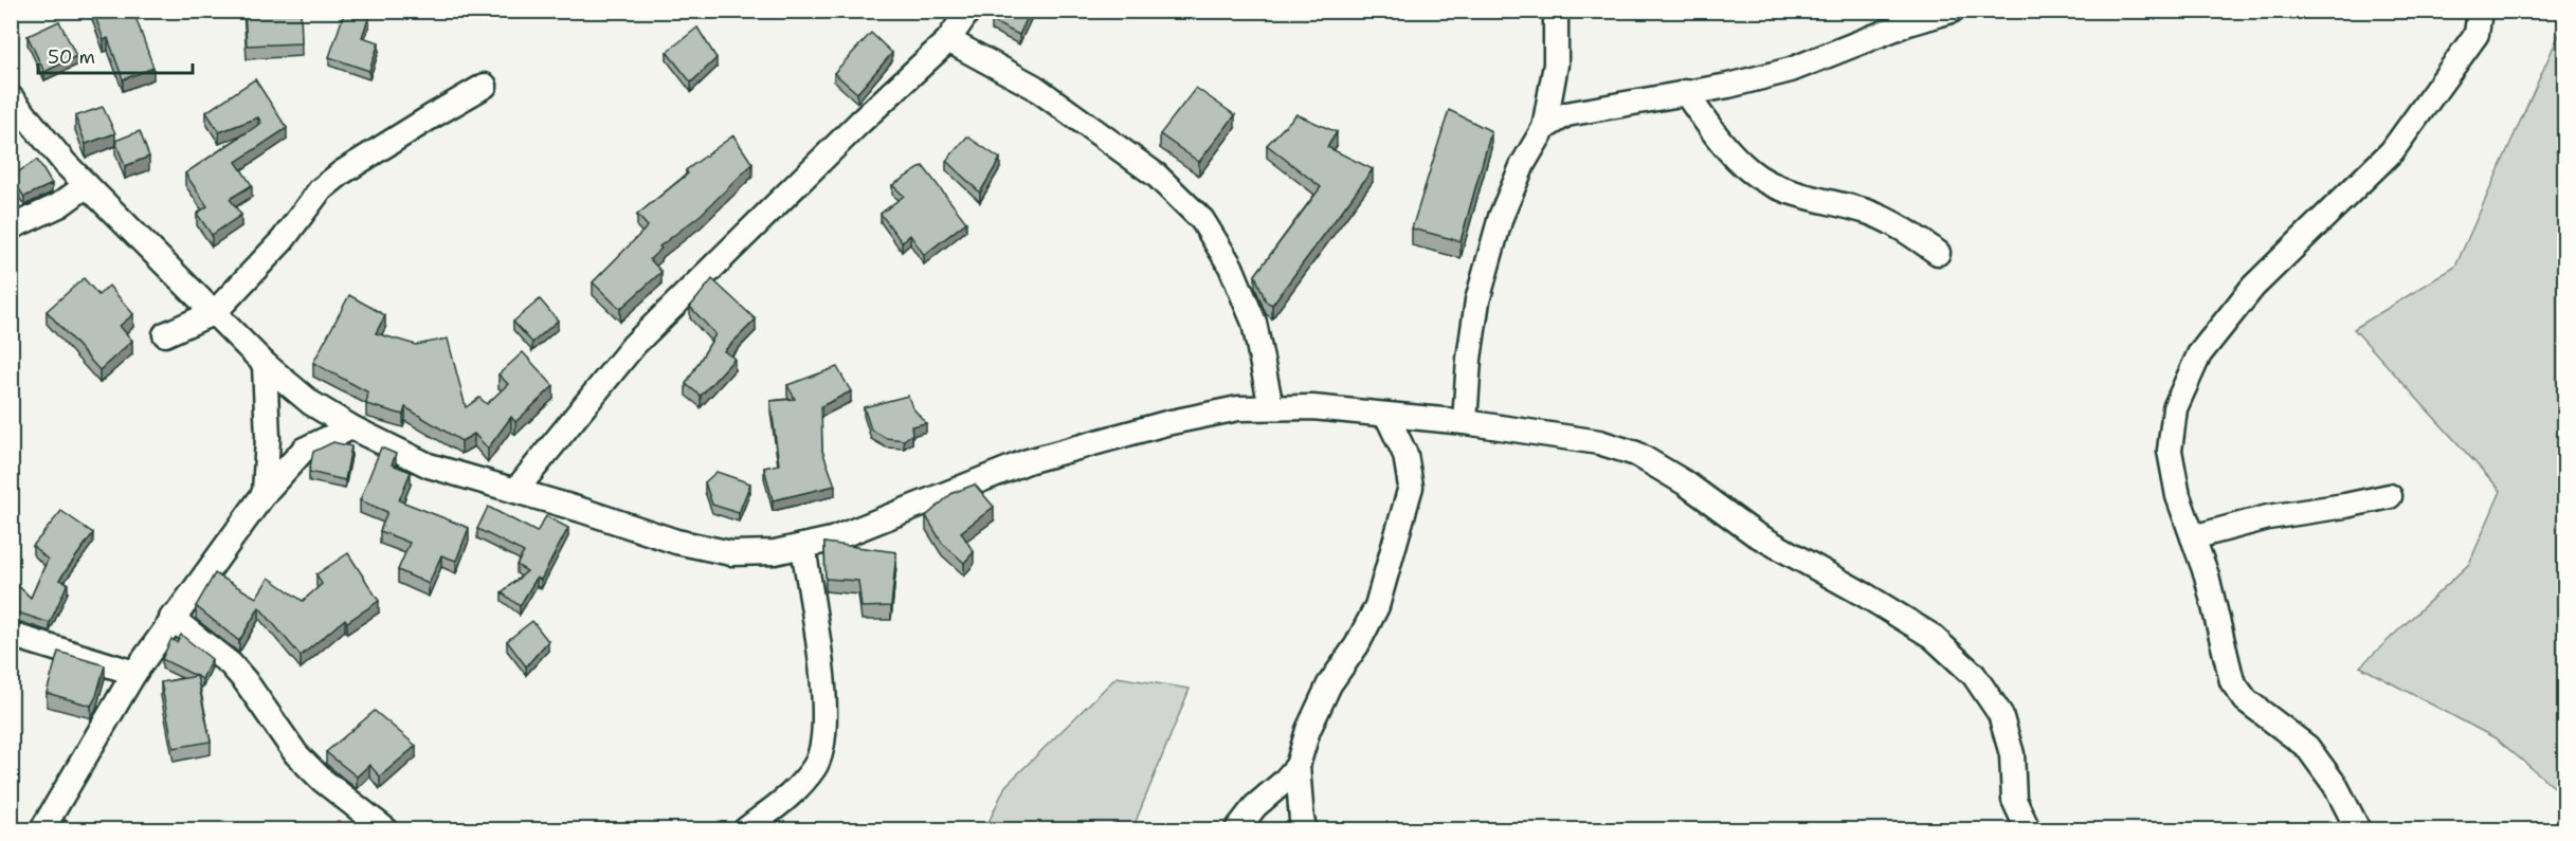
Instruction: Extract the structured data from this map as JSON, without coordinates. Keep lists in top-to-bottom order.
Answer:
{
  "scale_bar": "50 m"
}
